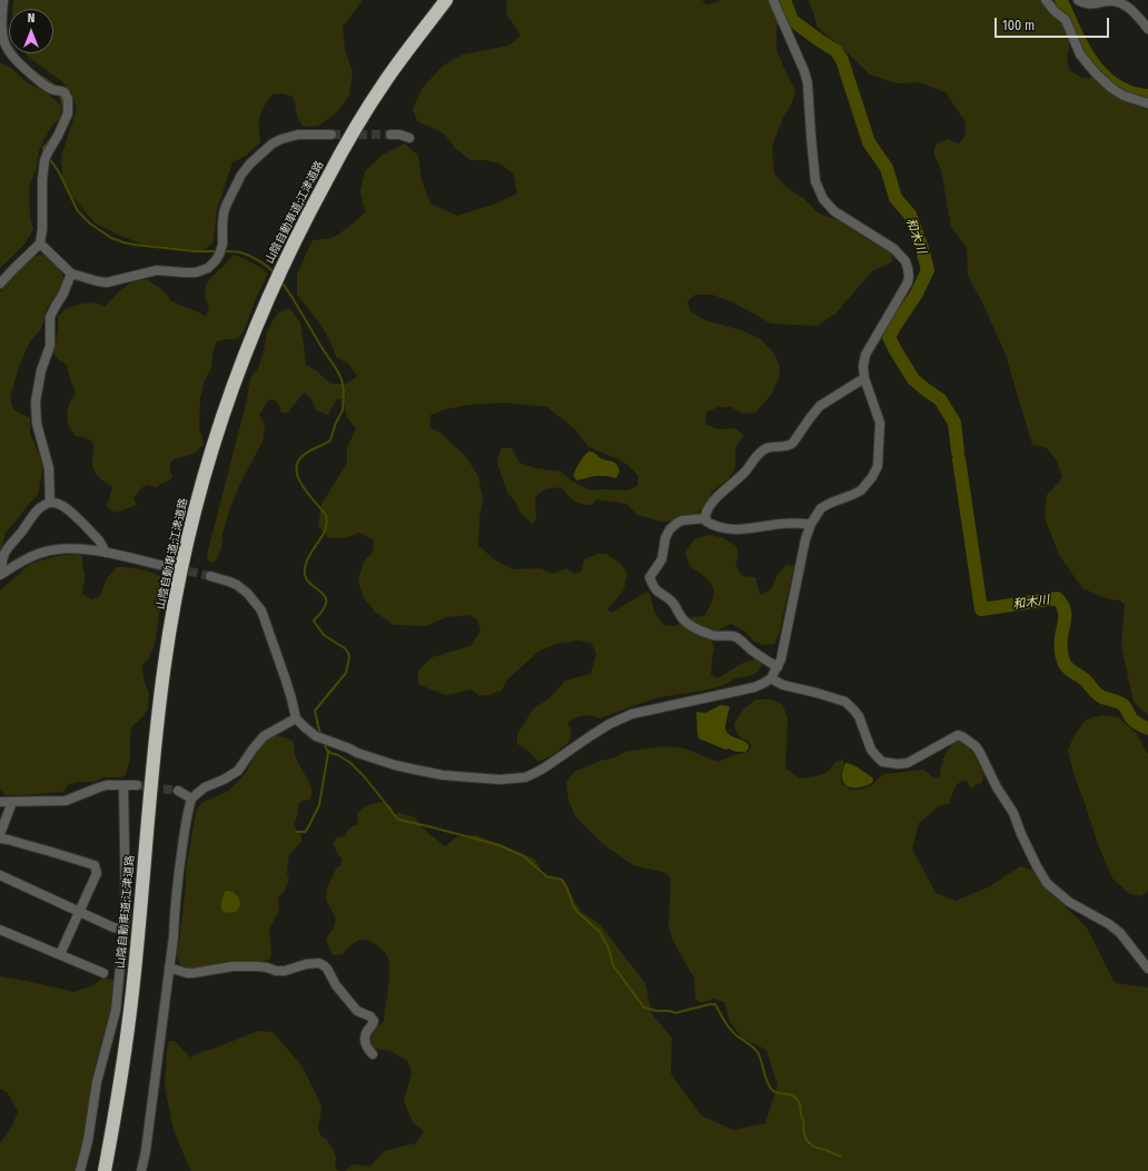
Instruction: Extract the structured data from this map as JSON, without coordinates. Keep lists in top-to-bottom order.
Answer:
{
  "streets": {
    "highway": ["山陰自動車道;江津道路"]
  },
  "water": ["和木川"],
  "scale_bar": "100 m",
  "north": "top"
}
